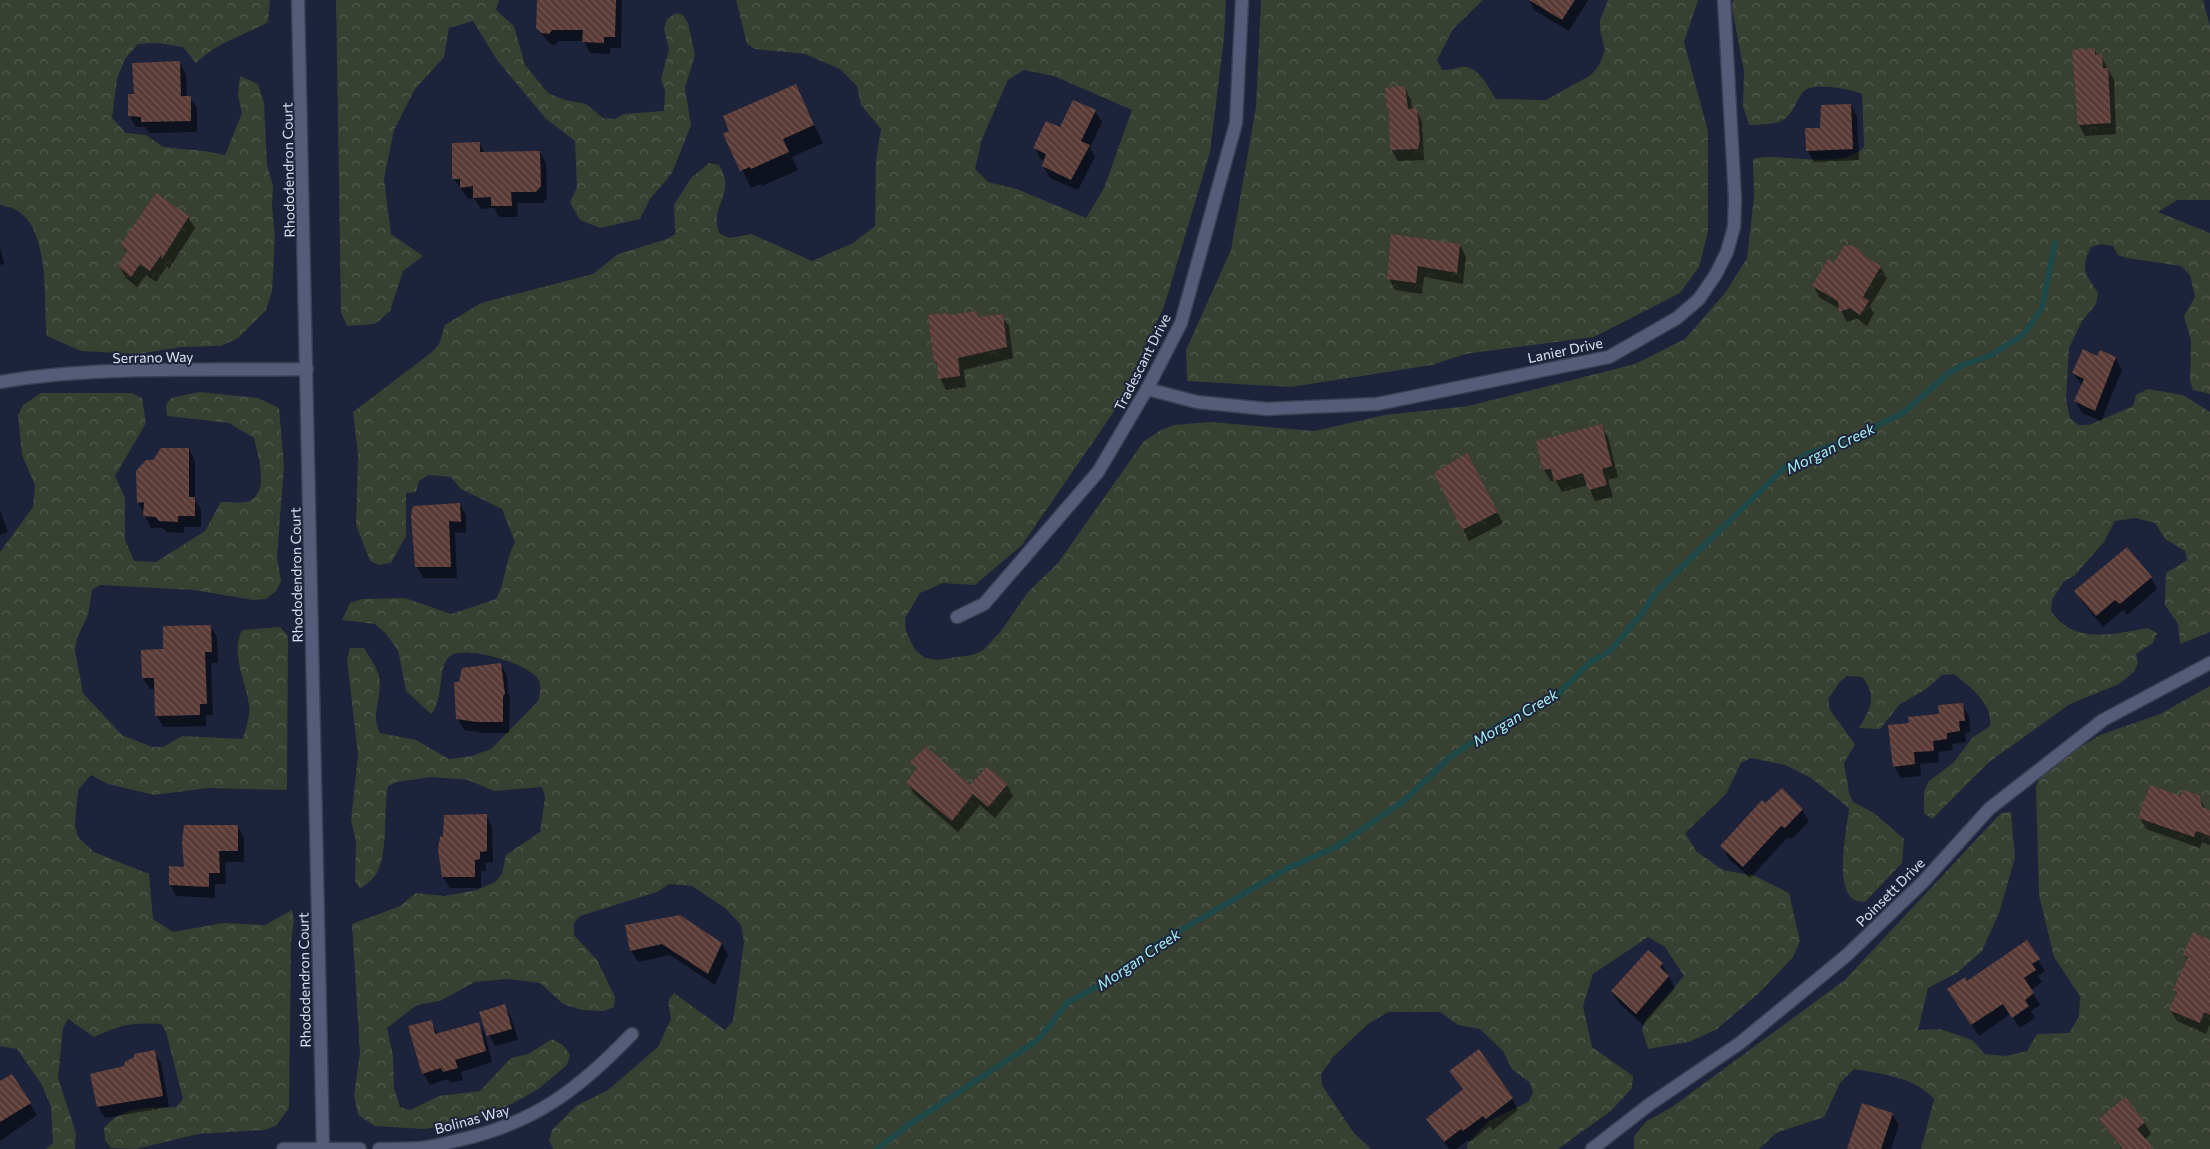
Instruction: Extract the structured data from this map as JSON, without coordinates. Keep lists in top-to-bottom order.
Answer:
{
  "streets": {
    "street": [
      "Rhododendron Court",
      "Lanier Drive",
      "Serrano Way",
      "Tradescant Drive",
      "Poinsett Drive",
      "Bolinas Way"
    ]
  },
  "crossings": [
    ["Rhododendron Court", "Serrano Way"],
    ["Lanier Drive", "Tradescant Drive"]
  ],
  "water": ["Morgan Creek"]
}
